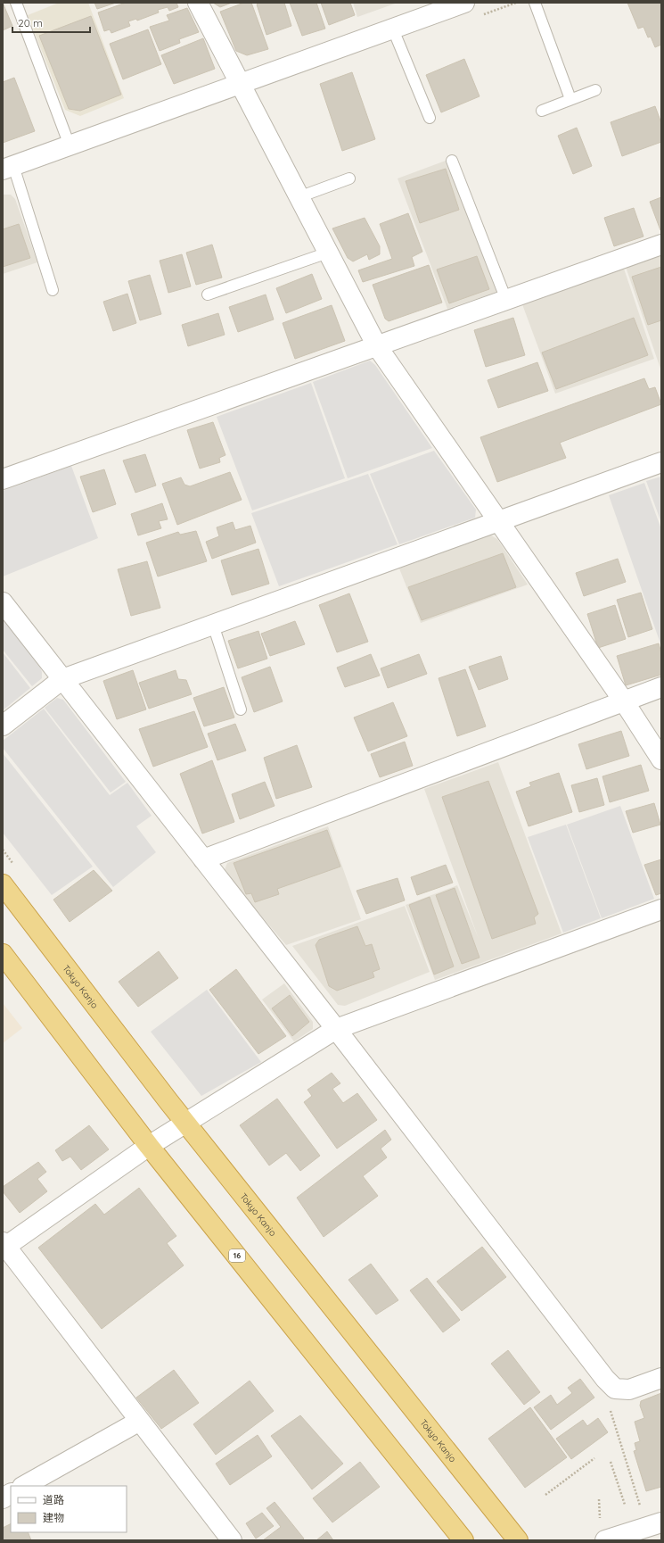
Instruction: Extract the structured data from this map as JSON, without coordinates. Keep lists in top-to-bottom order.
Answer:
{
  "streets": {
    "highway": ["Tokyo Kanjo", "16"]
  },
  "legend": ["道路", "建物"],
  "scale_bar": "20 m"
}
